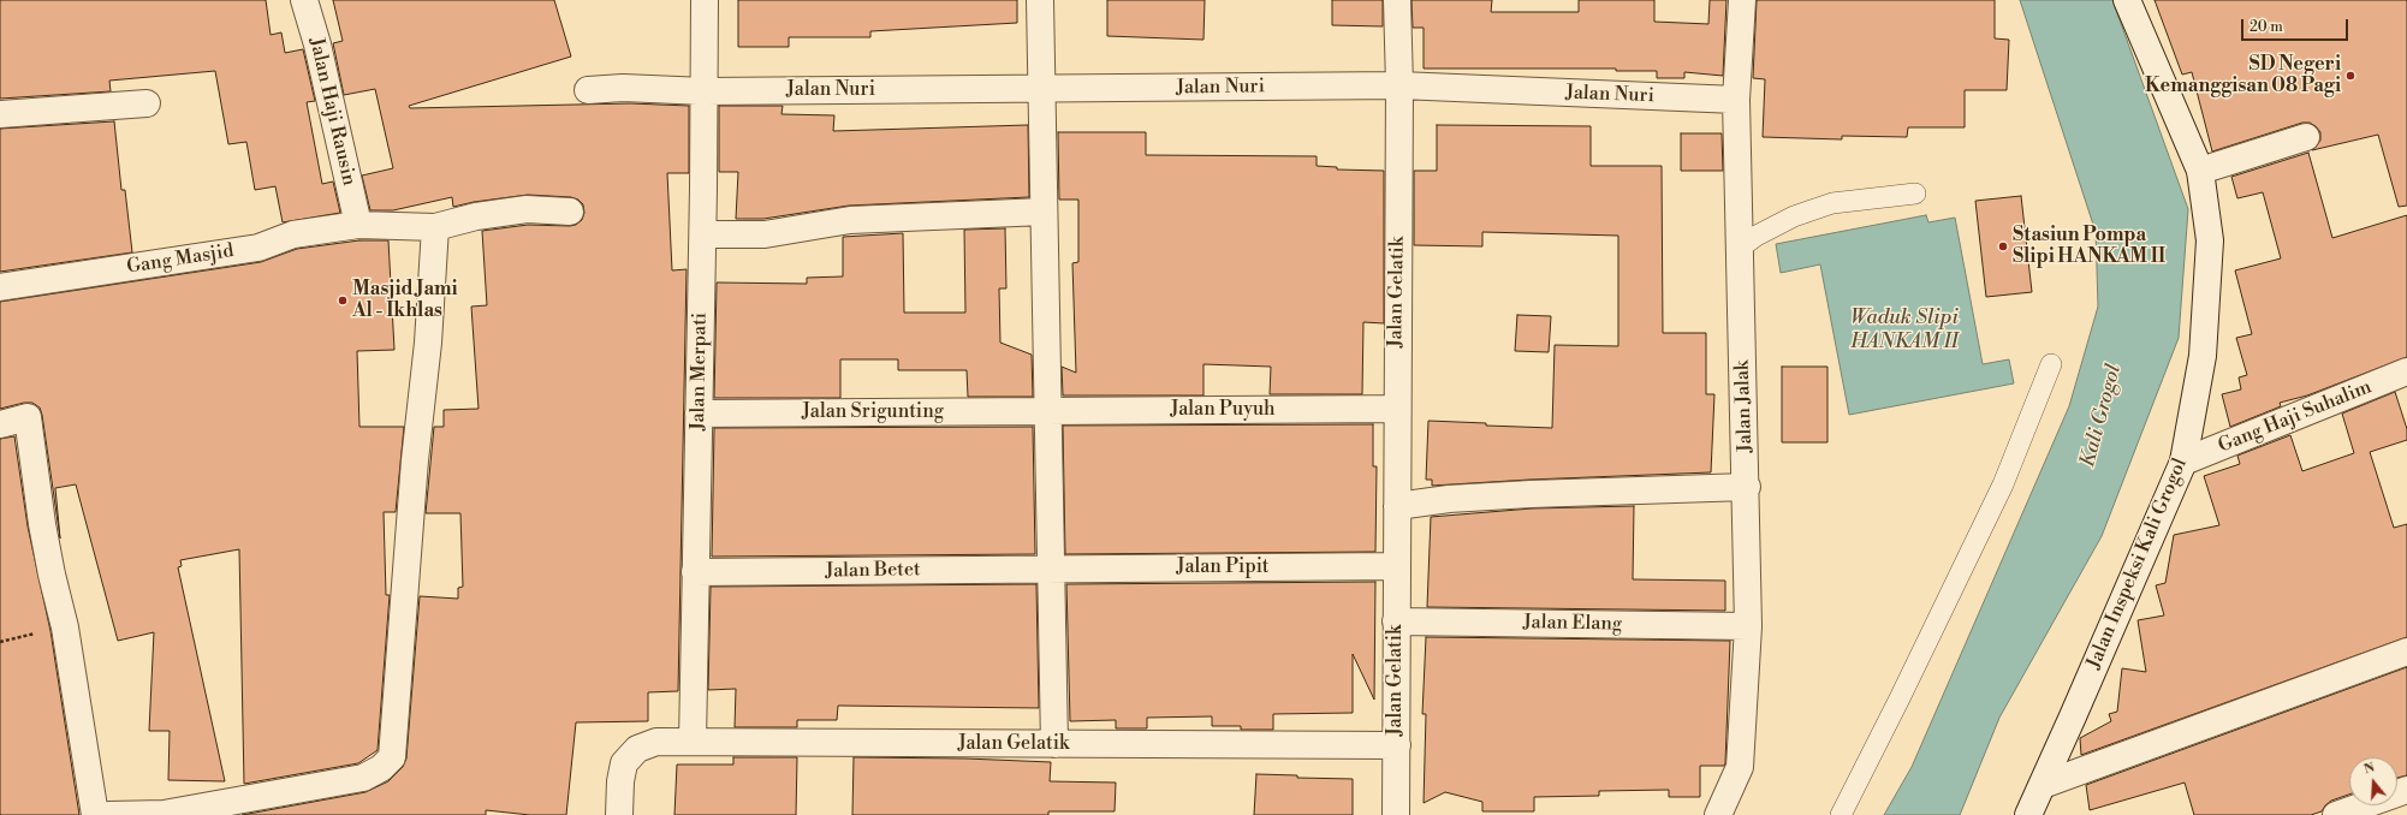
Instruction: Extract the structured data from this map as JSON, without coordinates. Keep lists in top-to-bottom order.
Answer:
{
  "streets": {
    "street": [
      "Jalan Nuri",
      "Jalan Haji Rausin",
      "Gang Masjid",
      "Jalan Gelatik",
      "Jalan Merpati",
      "Jalan Jalak",
      "Jalan Puyuh",
      "Jalan Srigunting",
      "Gang Haji Suhalim",
      "Jalan Inspeksi Kali Grogol",
      "Jalan Pipit",
      "Jalan Betet",
      "Jalan Elang"
    ]
  },
  "crossings": [
    ["Jalan Nuri", "Jalan Gelatik"],
    ["Jalan Nuri", "Jalan Merpati"],
    ["Jalan Nuri", "Jalan Jalak"],
    ["Jalan Haji Rausin", "Gang Masjid"],
    ["Jalan Gelatik", "Jalan Merpati"],
    ["Jalan Gelatik", "Jalan Puyuh"],
    ["Jalan Gelatik", "Jalan Pipit"],
    ["Jalan Gelatik", "Jalan Elang"],
    ["Jalan Merpati", "Jalan Srigunting"],
    ["Jalan Merpati", "Jalan Betet"],
    ["Jalan Jalak", "Jalan Elang"],
    ["Jalan Puyuh", "Jalan Srigunting"],
    ["Gang Haji Suhalim", "Jalan Inspeksi Kali Grogol"],
    ["Jalan Pipit", "Jalan Betet"]
  ],
  "water": ["Waduk Slipi HANKAM II", "Kali Grogol"],
  "places": ["SD Negeri Kemanggisan 08 Pagi", "Stasiun Pompa Slipi HANKAM II", "Masjid Jami Al - Ikhlas"],
  "scale_bar": "20 m",
  "north": "top"
}
